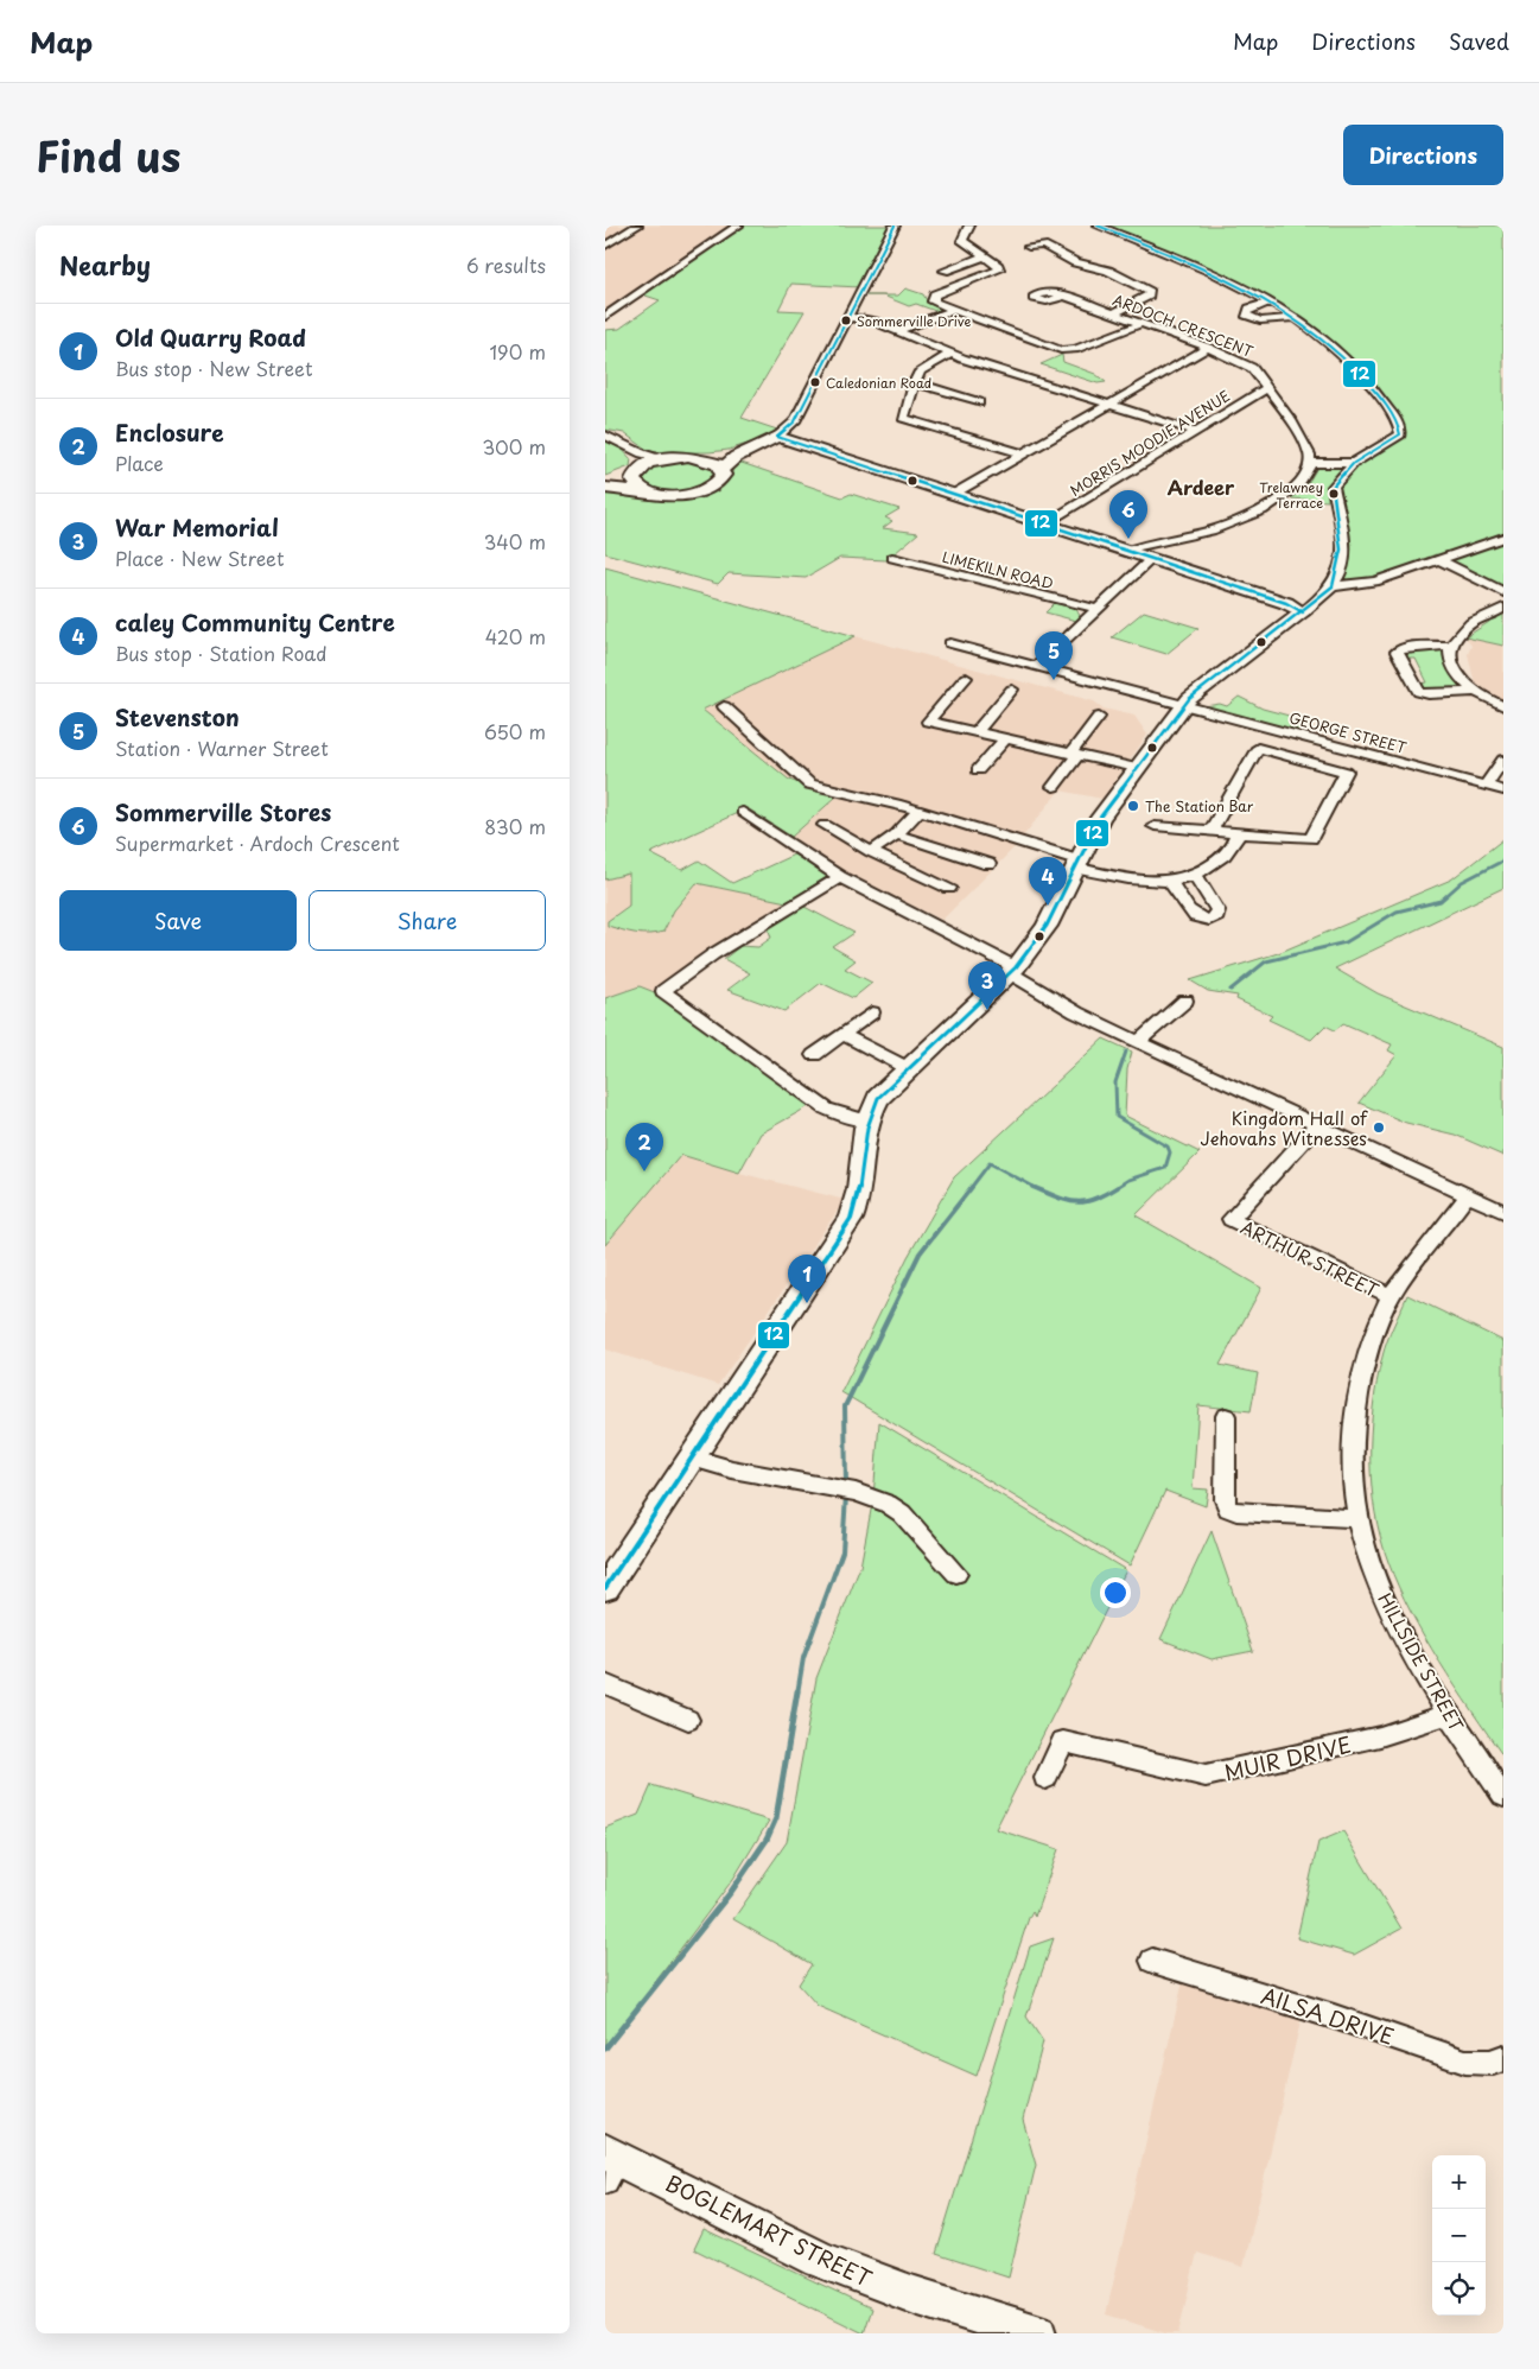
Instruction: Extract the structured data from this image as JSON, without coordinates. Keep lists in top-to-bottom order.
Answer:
{
  "streets": {
    "main road": ["BOGLEMART STREET"],
    "street": [
      "ARDOCH CRESCENT",
      "MORRIS MOODIE AVENUE",
      "LIMEKILN ROAD",
      "GEORGE STREET",
      "ARTHUR STREET",
      "HILLSIDE STREET",
      "MUIR DRIVE",
      "AILSA DRIVE"
    ]
  },
  "crossings": [
    ["ARDOCH CRESCENT", "MORRIS MOODIE AVENUE"],
    ["ARTHUR STREET", "HILLSIDE STREET"],
    ["HILLSIDE STREET", "MUIR DRIVE"]
  ],
  "districts": ["Ardeer"],
  "places": [
    "Sommerville Drive",
    "Caledonian Road",
    "Trelawney Terrace",
    "The Station Bar",
    "Kingdom Hall of Jehovahs Witnesses"
  ],
  "lines": ["transit line 12"],
  "page": {
    "header": "Map",
    "nav": ["Map", "Directions", "Saved"],
    "title": "Find us",
    "buttons": [
      "Directions",
      ["Save", "Share"]
    ],
    "heading": ["Nearby", "6 results"],
    "list": [
      {
        "mark": "1",
        "name": "Old Quarry Road",
        "note": "Bus stop · New Street",
        "value": "190 m"
      },
      {
        "mark": "2",
        "name": "Enclosure",
        "note": "Place",
        "value": "300 m"
      },
      {
        "mark": "3",
        "name": "War Memorial",
        "note": "Place · New Street",
        "value": "340 m"
      },
      {
        "mark": "4",
        "name": "caley Community Centre",
        "note": "Bus stop · Station Road",
        "value": "420 m"
      },
      {
        "mark": "5",
        "name": "Stevenston",
        "note": "Station · Warner Street",
        "value": "650 m"
      },
      {
        "mark": "6",
        "name": "Sommerville Stores",
        "note": "Supermarket · Ardoch Crescent",
        "value": "830 m"
      }
    ],
    "pins": [
      "6",
      "5",
      "4",
      "3",
      "2",
      "1"
    ],
    "map_buttons": ["+", "−"]
  }
}
